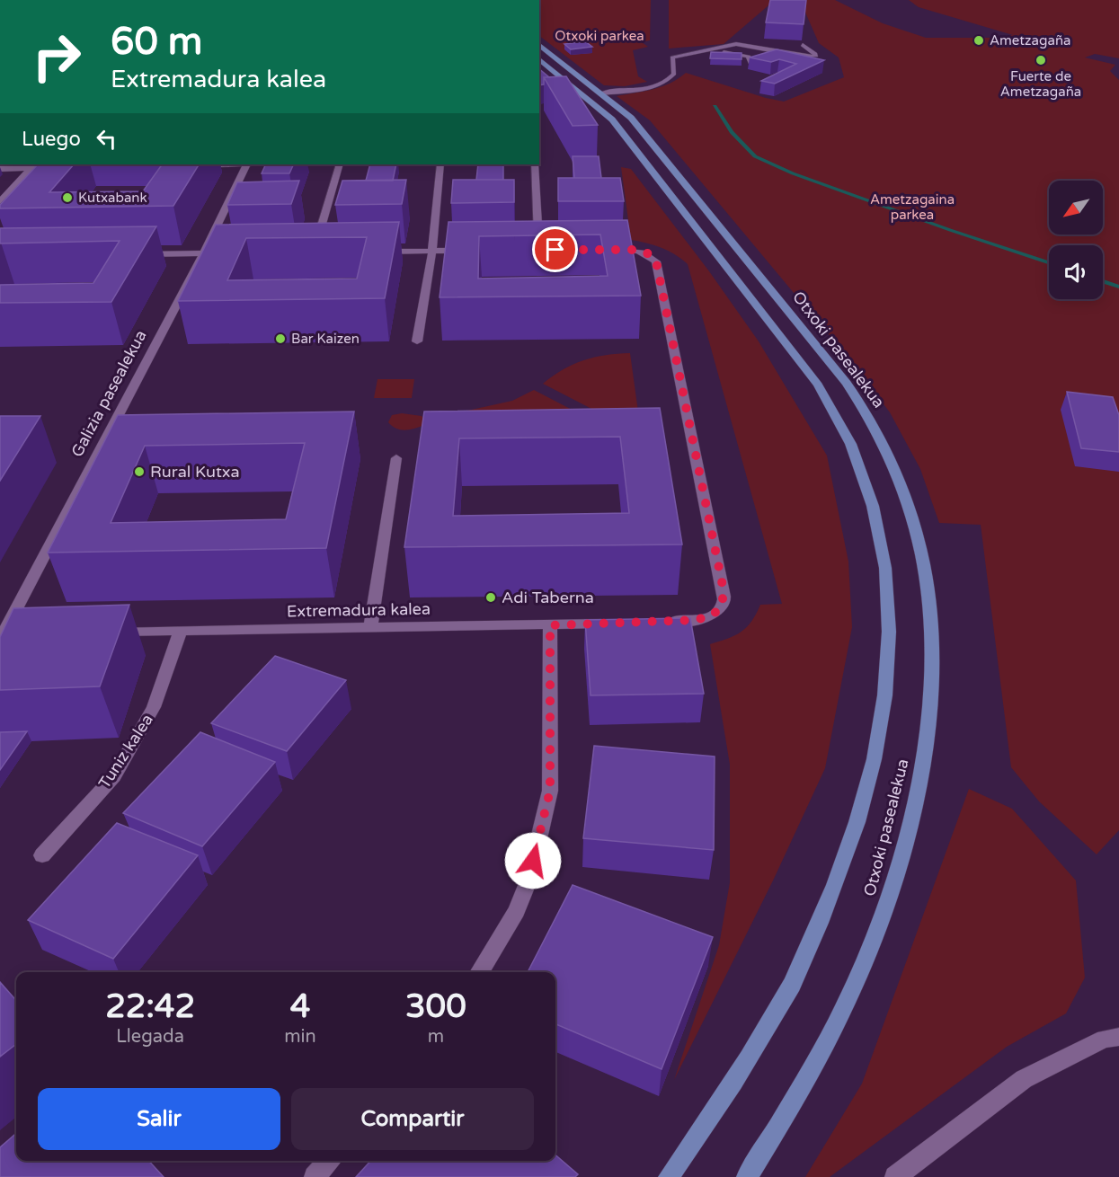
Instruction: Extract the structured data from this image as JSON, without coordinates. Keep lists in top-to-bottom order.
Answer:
{
  "streets": {
    "main road": ["Otxoki pasealekua"],
    "street": ["Galizia pasealekua", "Extremadura kalea", "Tuniz kalea"]
  },
  "crossings": [
    ["Extremadura kalea", "Tuniz kalea"]
  ],
  "parks": ["Otxoki parkea", "Ametzagaina parkea"],
  "places": [
    "Ametzagaña",
    "Fuerte de Ametzagaña",
    "Kutxabank",
    "Bar Kaizen",
    "Rural Kutxa",
    "Adi Taberna"
  ],
  "north": "bottom left",
  "page": {
    "turn": ["60 m", "Extremadura kalea"],
    "then": "Luego",
    "eta": [
      "22:42",
      "Llegada",
      "4",
      "min",
      "300",
      "m"
    ],
    "buttons": ["Salir", "Compartir"]
  }
}
